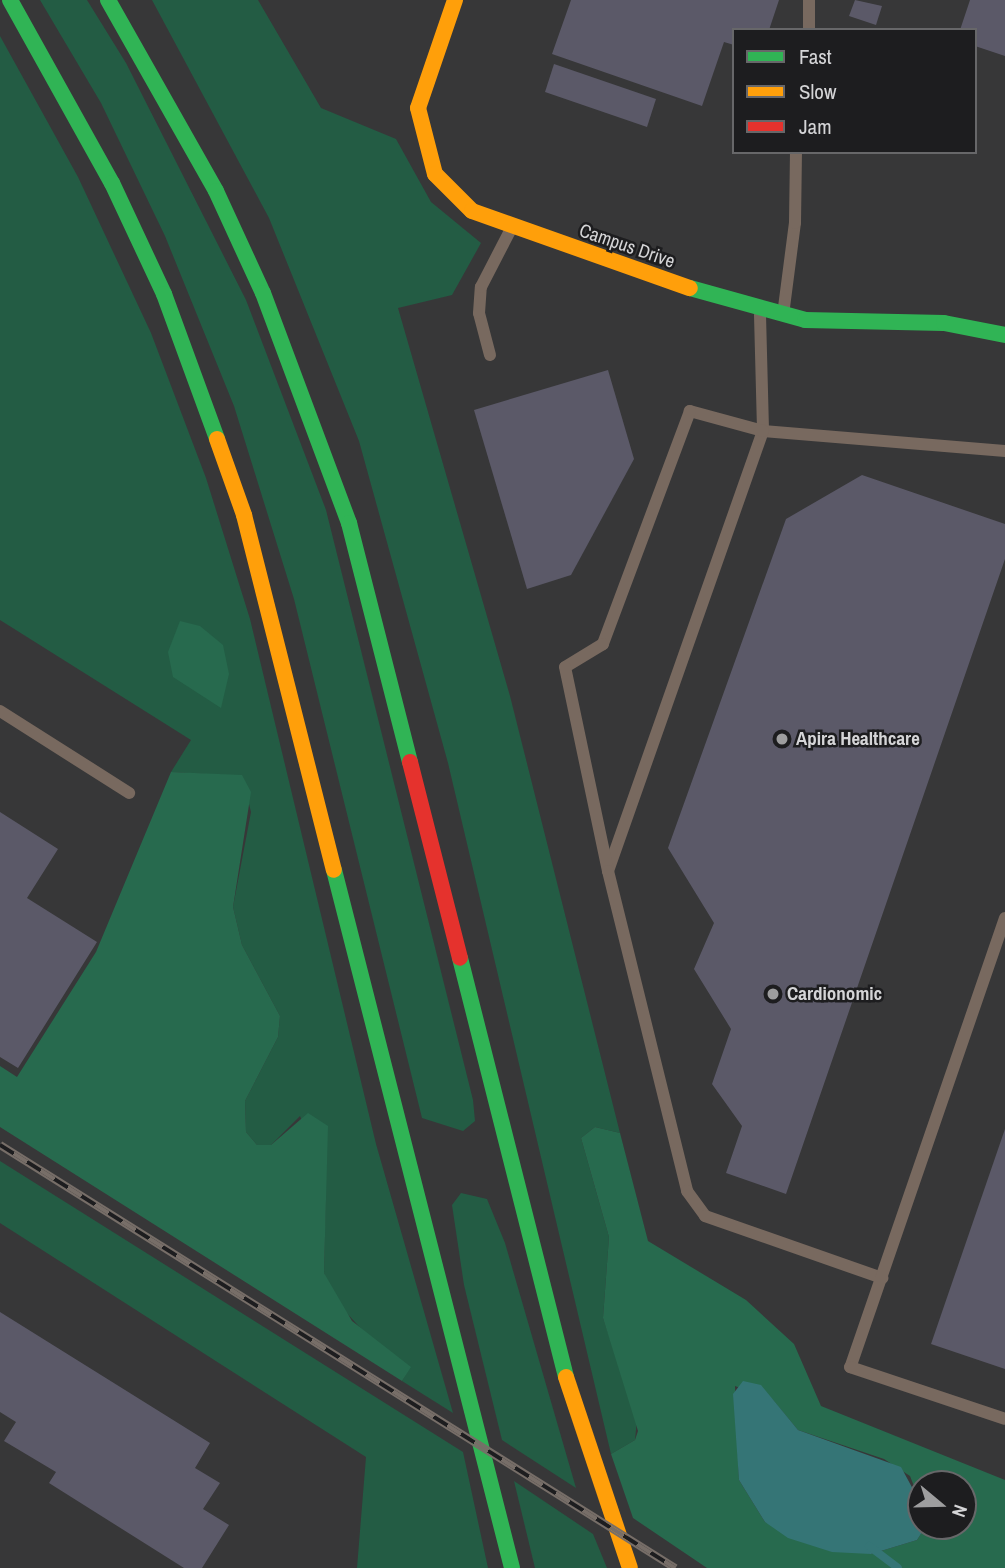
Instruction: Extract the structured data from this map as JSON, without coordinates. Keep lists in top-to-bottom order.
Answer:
{
  "streets": {
    "main road": ["Campus Drive"]
  },
  "places": ["Apira Healthcare", "Cardionomic"],
  "legend": ["Fast", "Slow", "Jam"],
  "north": "right"
}
